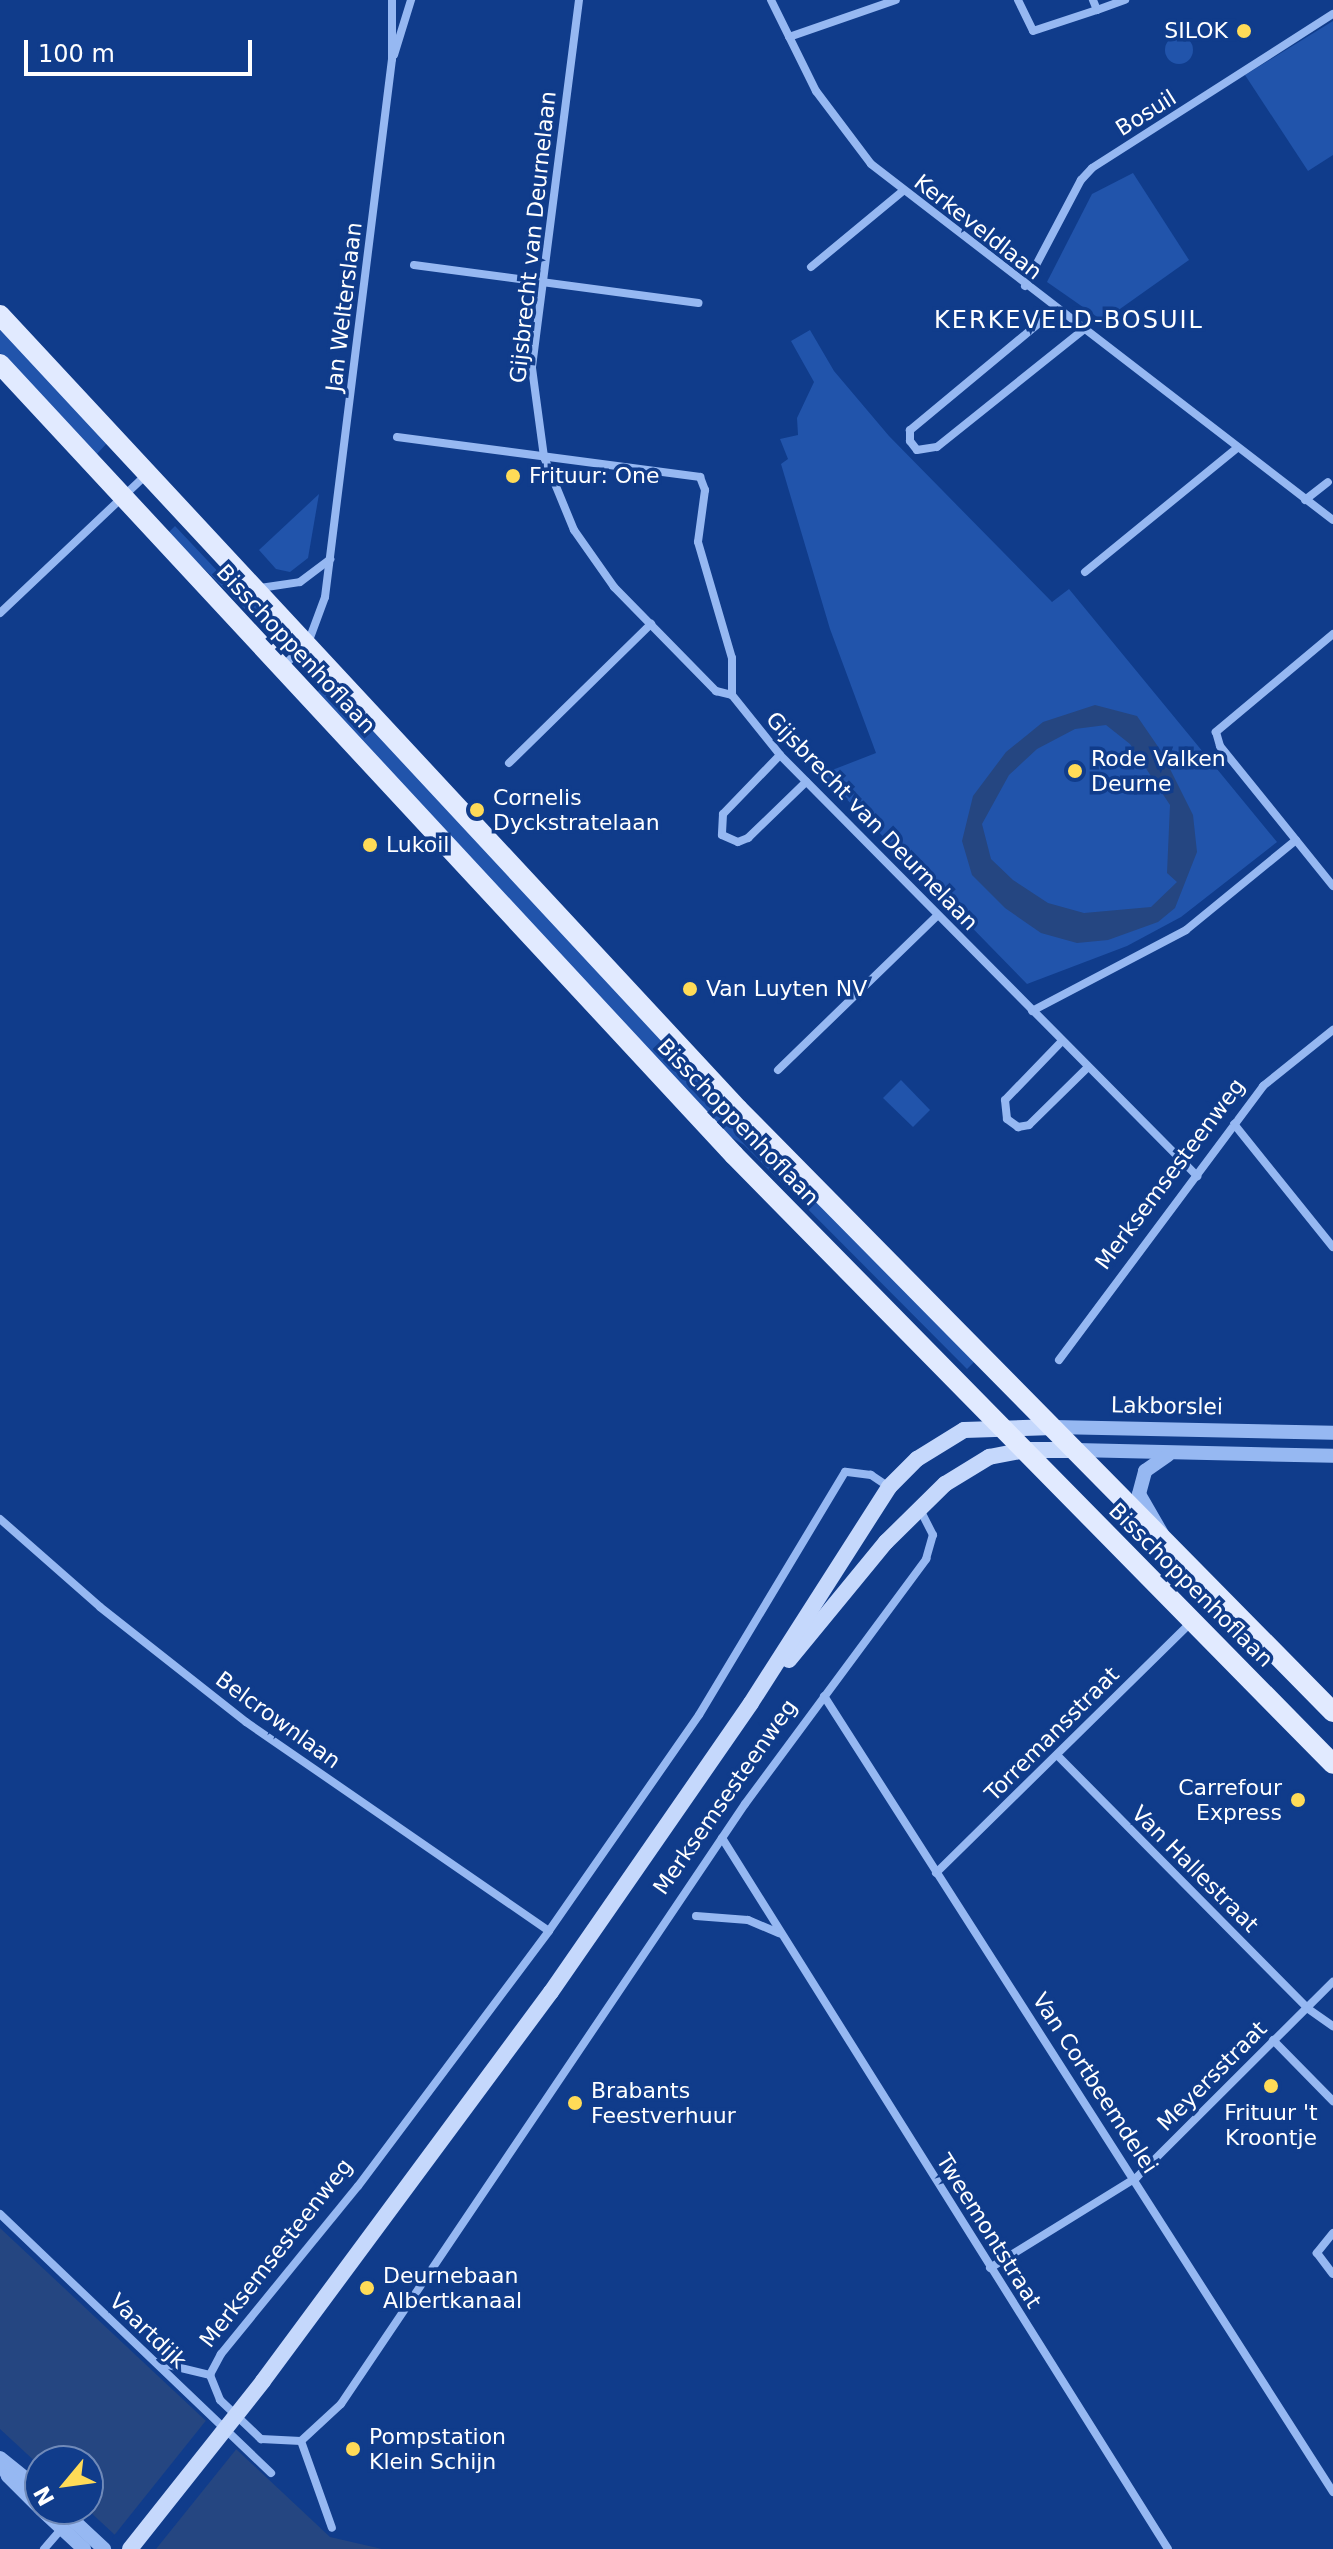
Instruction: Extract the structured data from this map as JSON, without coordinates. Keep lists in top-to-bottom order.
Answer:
{
  "streets": {
    "main road": ["Bisschoppenhoflaan", "Merksemsesteenweg", "Lakborslei"],
    "street": [
      "Bosuil",
      "Kerkeveldlaan",
      "Gijsbrecht van Deurnelaan",
      "Jan Welterslaan",
      "Belcrownlaan",
      "Torremansstraat",
      "Van Hallestraat",
      "Meyersstraat",
      "Van Cortbeemdelei",
      "Tweemontstraat",
      "Vaartdijk"
    ]
  },
  "crossings": [
    ["Bosuil", "Kerkeveldlaan"],
    ["Gijsbrecht van Deurnelaan", "Merksemsesteenweg"],
    ["Jan Welterslaan", "Bisschoppenhoflaan"],
    ["Bisschoppenhoflaan", "Merksemsesteenweg"],
    ["Bisschoppenhoflaan", "Lakborslei"],
    ["Bisschoppenhoflaan", "Torremansstraat"],
    ["Merksemsesteenweg", "Lakborslei"],
    ["Merksemsesteenweg", "Belcrownlaan"],
    ["Merksemsesteenweg", "Van Cortbeemdelei"],
    ["Merksemsesteenweg", "Tweemontstraat"],
    ["Torremansstraat", "Van Hallestraat"],
    ["Torremansstraat", "Van Cortbeemdelei"],
    ["Van Hallestraat", "Meyersstraat"],
    ["Meyersstraat", "Van Cortbeemdelei"],
    ["Meyersstraat", "Tweemontstraat"]
  ],
  "districts": ["KERKEVELD-BOSUIL"],
  "places": [
    "SILOK",
    "Frituur: One",
    "Rode Valken Deurne",
    "Cornelis Dyckstratelaan",
    "Lukoil",
    "Van Luyten NV",
    "Carrefour Express",
    "Frituur 't Kroontje",
    "Brabants Feestverhuur",
    "Deurnebaan Albertkanaal",
    "Pompstation Klein Schijn"
  ],
  "scale_bar": "100 m",
  "north": "bottom left"
}
